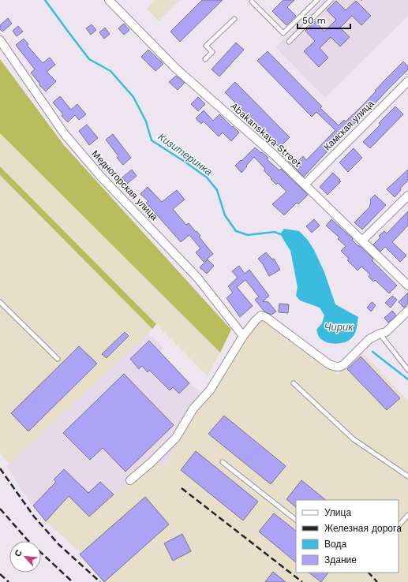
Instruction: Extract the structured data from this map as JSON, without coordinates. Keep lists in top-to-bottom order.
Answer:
{
  "streets": {
    "street": ["Камская улица", "Abakanskaya Street", "Медногорская улица"]
  },
  "crossings": [
    ["Камская улица", "Abakanskaya Street"]
  ],
  "water": ["Кизитеринка", "Чирик"],
  "legend": [
    "Улица",
    "Железная дорога",
    "Вода",
    "Здание"
  ],
  "scale_bar": "50 m",
  "north": "top left"
}
